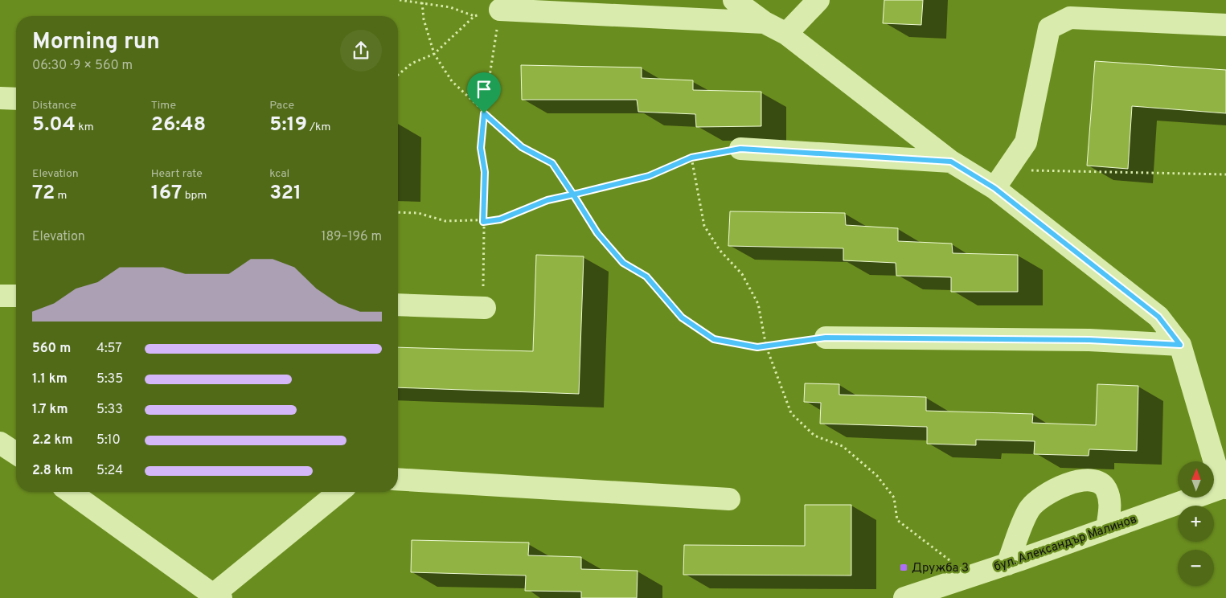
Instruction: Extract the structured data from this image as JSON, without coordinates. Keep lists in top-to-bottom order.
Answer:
{
  "streets": {
    "street": ["бул. Александър Малинов"]
  },
  "places": {
    "transit": ["Дружба 3"]
  },
  "north": "top",
  "page": {
    "heading": ["Morning run", "06:30 · 9 × 560 m"],
    "stats": [
      ["Distance", "5.04 km"],
      ["Time", "26:48"],
      ["Pace", "5:19 /km"],
      ["Elevation", "72 m"],
      ["Heart rate", "167 bpm"],
      ["kcal", "321"]
    ],
    "chart": ["Elevation", "189–196 m"],
    "list": [
      {
        "name": "560 m",
        "note": "4:57"
      },
      {
        "name": "1.1 km",
        "note": "5:35"
      },
      {
        "name": "1.7 km",
        "note": "5:33"
      },
      {
        "name": "2.2 km",
        "note": "5:10"
      },
      {
        "name": "2.8 km",
        "note": "5:24"
      }
    ],
    "map_buttons": ["+", "−"]
  }
}
